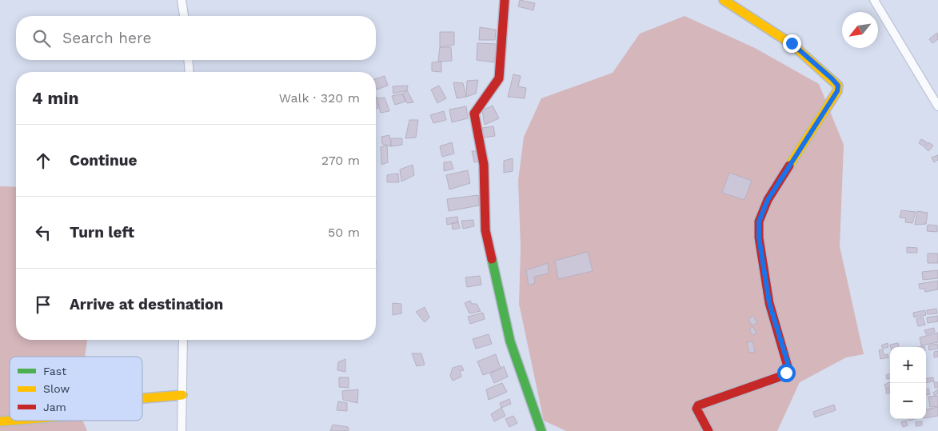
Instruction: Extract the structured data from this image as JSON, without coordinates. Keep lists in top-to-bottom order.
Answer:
{
  "legend": ["Fast", "Slow", "Jam"],
  "north": "bottom left",
  "page": {
    "search": "Search here",
    "heading": ["4 min", "Walk · 320 m"],
    "list": [
      ["Continue", "270 m"],
      ["Turn left", "50 m"],
      "Arrive at destination"
    ],
    "map_buttons": ["+", "−"]
  }
}
